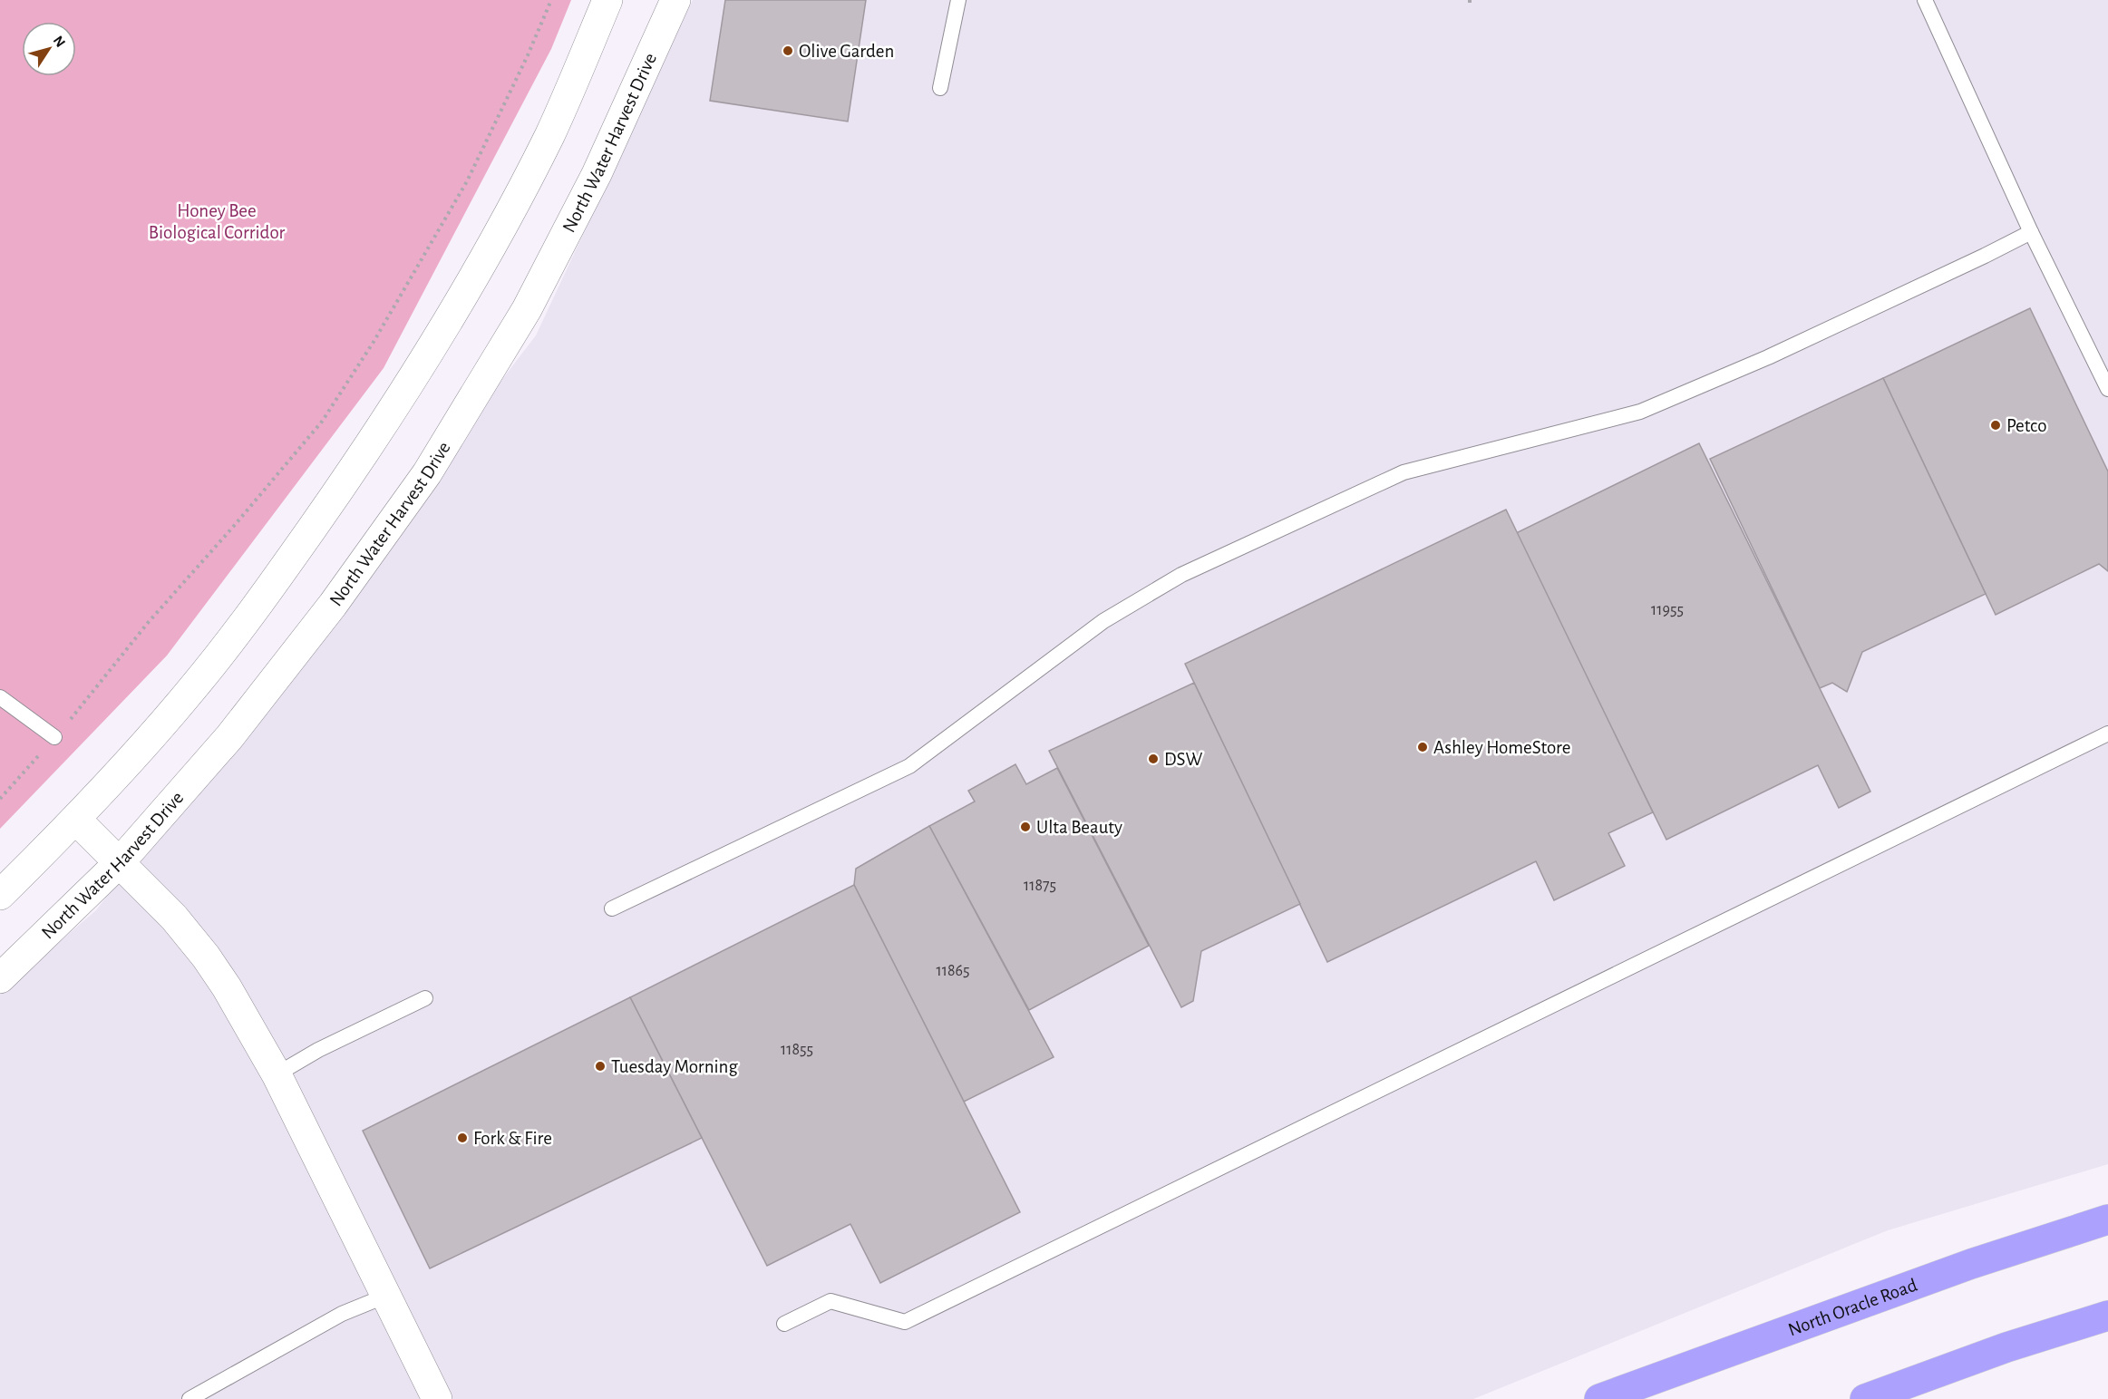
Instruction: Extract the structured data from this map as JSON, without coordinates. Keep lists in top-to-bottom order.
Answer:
{
  "streets": {
    "highway": ["North Oracle Road"],
    "street": ["North Water Harvest Drive"]
  },
  "parks": ["Honey Bee Biological Corridor"],
  "places": [
    "Olive Garden",
    "Petco",
    "Ashley HomeStore",
    "DSW",
    "Ulta Beauty",
    "Tuesday Morning",
    "Fork & Fire"
  ],
  "house_numbers": [
    "11955",
    "11875",
    "11865",
    "11855"
  ],
  "north": "top right"
}
